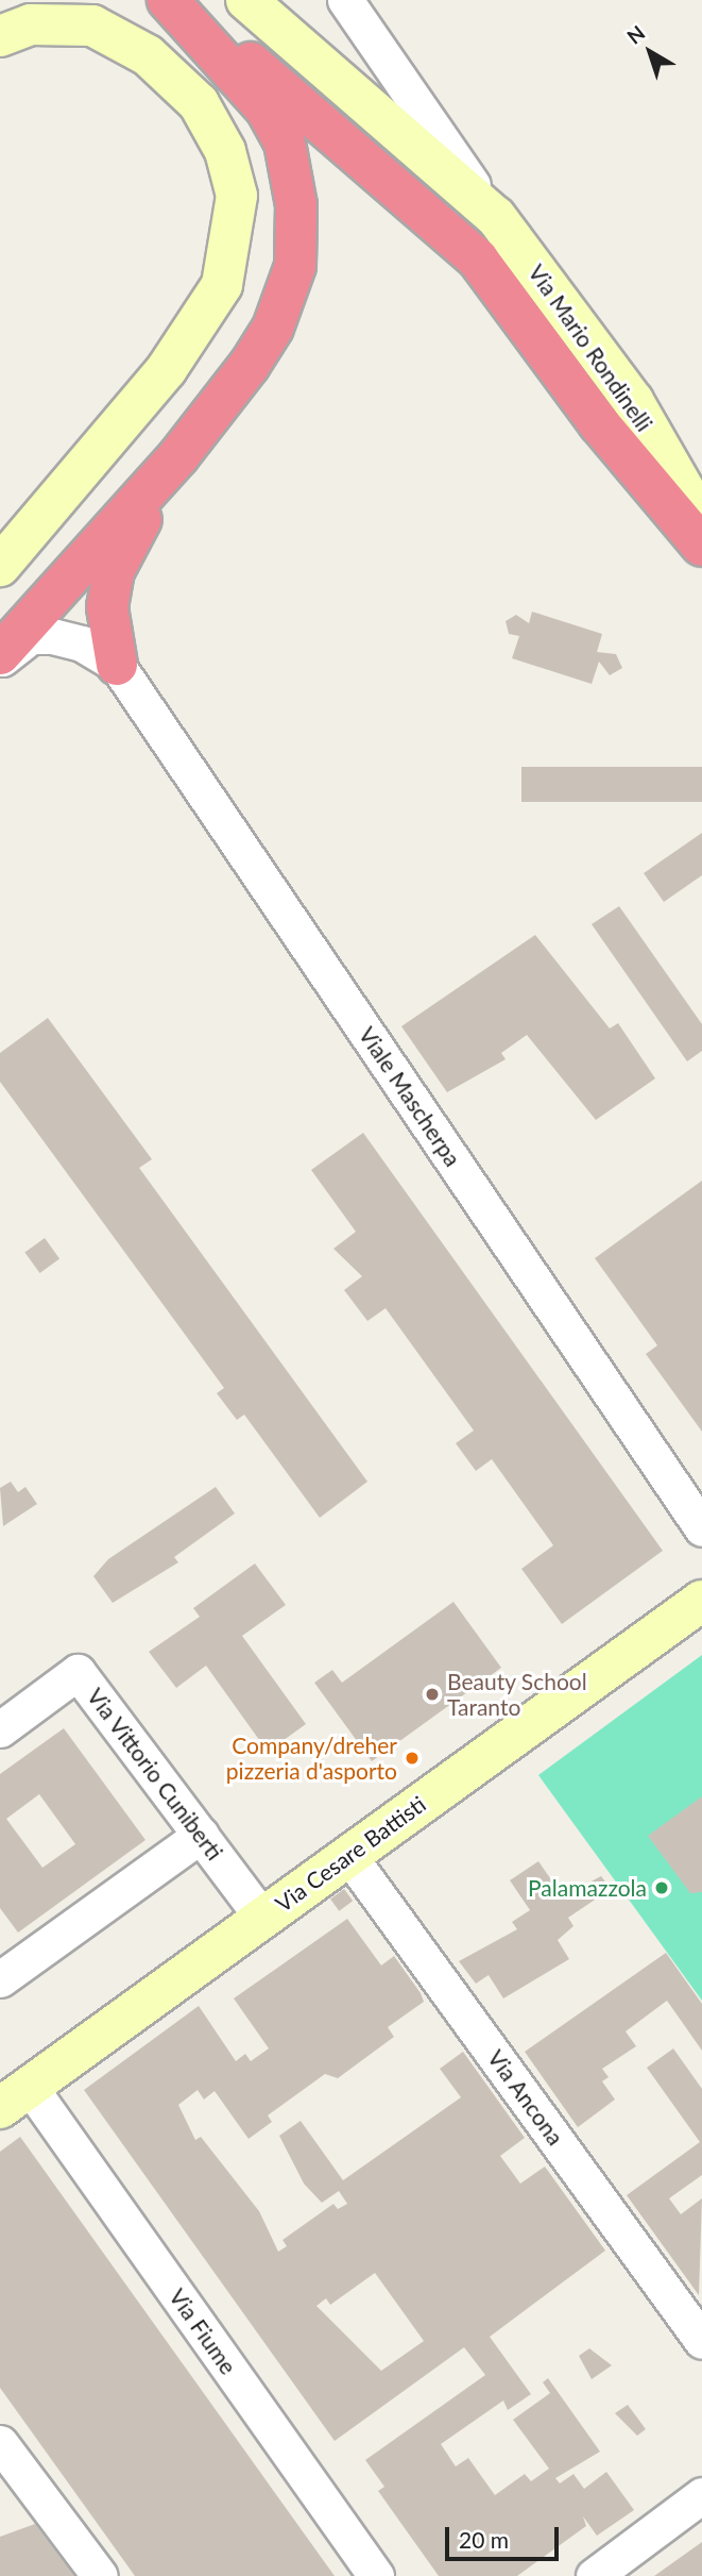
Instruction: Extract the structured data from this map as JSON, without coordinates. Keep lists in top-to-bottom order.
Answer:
{
  "streets": {
    "main road": ["Via Mario Rondinelli", "Via Cesare Battisti"],
    "street": [
      "Viale Mascherpa",
      "Via Vittorio Cuniberti",
      "Via Ancona",
      "Via Fiume"
    ]
  },
  "crossings": [
    ["Via Vittorio Cuniberti", "Via Cesare Battisti"],
    ["Via Cesare Battisti", "Via Ancona"],
    ["Via Cesare Battisti", "Via Fiume"]
  ],
  "places": ["Beauty School Taranto", "Company/dreher pizzeria d'asporto", "Palamazzola"],
  "scale_bar": "20 m",
  "north": "top left"
}
